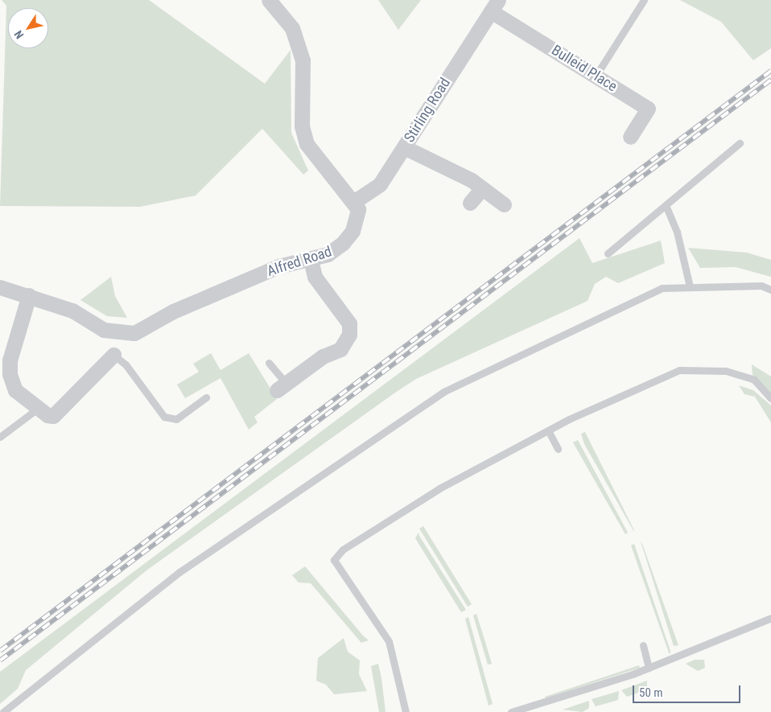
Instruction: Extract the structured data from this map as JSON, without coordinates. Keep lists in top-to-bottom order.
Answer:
{
  "streets": {
    "street": ["Bulleid Place", "Stirling Road", "Alfred Road"]
  },
  "crossings": [
    ["Bulleid Place", "Stirling Road"],
    ["Stirling Road", "Alfred Road"]
  ],
  "scale_bar": "50 m",
  "north": "bottom left"
}
